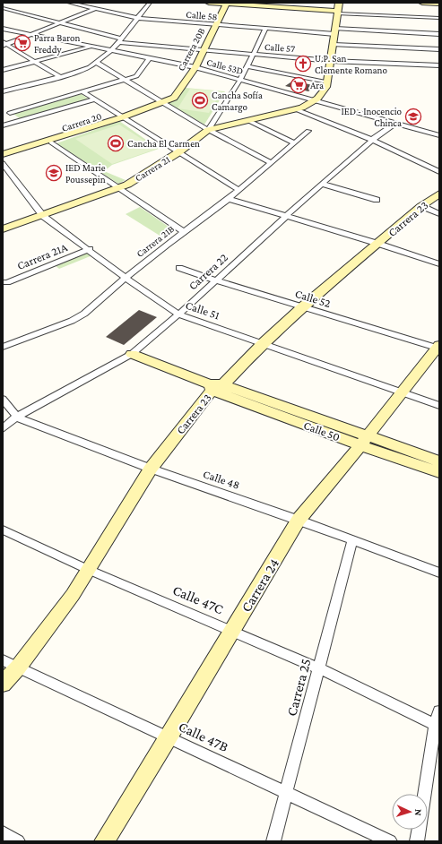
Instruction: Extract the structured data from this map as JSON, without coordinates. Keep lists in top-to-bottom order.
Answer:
{
  "streets": {
    "street": [
      "Calle 58",
      "Calle 57",
      "Carrera 20B",
      "Calle 53D",
      "Carrera 20",
      "Carrera 21",
      "Carrera 23",
      "Carrera 21B",
      "Carrera 21A",
      "Carrera 22",
      "Calle 52",
      "Calle 51",
      "Calle 50",
      "Calle 48",
      "Carrera 24",
      "Calle 47C",
      "Carrera 25",
      "Calle 47B"
    ]
  },
  "crossings": [
    ["Calle 58", "Carrera 20B"],
    ["Calle 58", "Carrera 21"],
    ["Calle 57", "Carrera 20B"],
    ["Calle 57", "Carrera 21"],
    ["Carrera 20B", "Calle 53D"],
    ["Carrera 20B", "Carrera 20"],
    ["Calle 53D", "Carrera 21"],
    ["Calle 53D", "Carrera 22"],
    ["Carrera 21", "Calle 51"],
    ["Carrera 23", "Calle 52"],
    ["Carrera 23", "Calle 51"],
    ["Carrera 23", "Calle 50"],
    ["Carrera 23", "Calle 48"],
    ["Carrera 23", "Calle 47C"],
    ["Carrera 23", "Calle 47B"],
    ["Carrera 21B", "Calle 51"],
    ["Carrera 21A", "Calle 51"],
    ["Carrera 22", "Calle 52"],
    ["Carrera 22", "Calle 51"],
    ["Carrera 22", "Calle 50"],
    ["Carrera 22", "Calle 48"],
    ["Calle 52", "Carrera 24"],
    ["Calle 51", "Carrera 24"],
    ["Calle 50", "Carrera 24"],
    ["Calle 48", "Carrera 24"],
    ["Calle 48", "Carrera 25"],
    ["Carrera 24", "Calle 47C"],
    ["Carrera 24", "Calle 47B"],
    ["Calle 47C", "Carrera 25"],
    ["Carrera 25", "Calle 47B"]
  ],
  "places": {
    "supermarket": ["Parra Baron Freddy", "Ara"],
    "church": ["U.P. San Clemente Romano"],
    "sports": ["Cancha Sofía Camargo", "Cancha El Carmen"],
    "school or university": ["IED - Inocencio Chinca", "IED Marie Poussepin"]
  },
  "north": "right"
}
